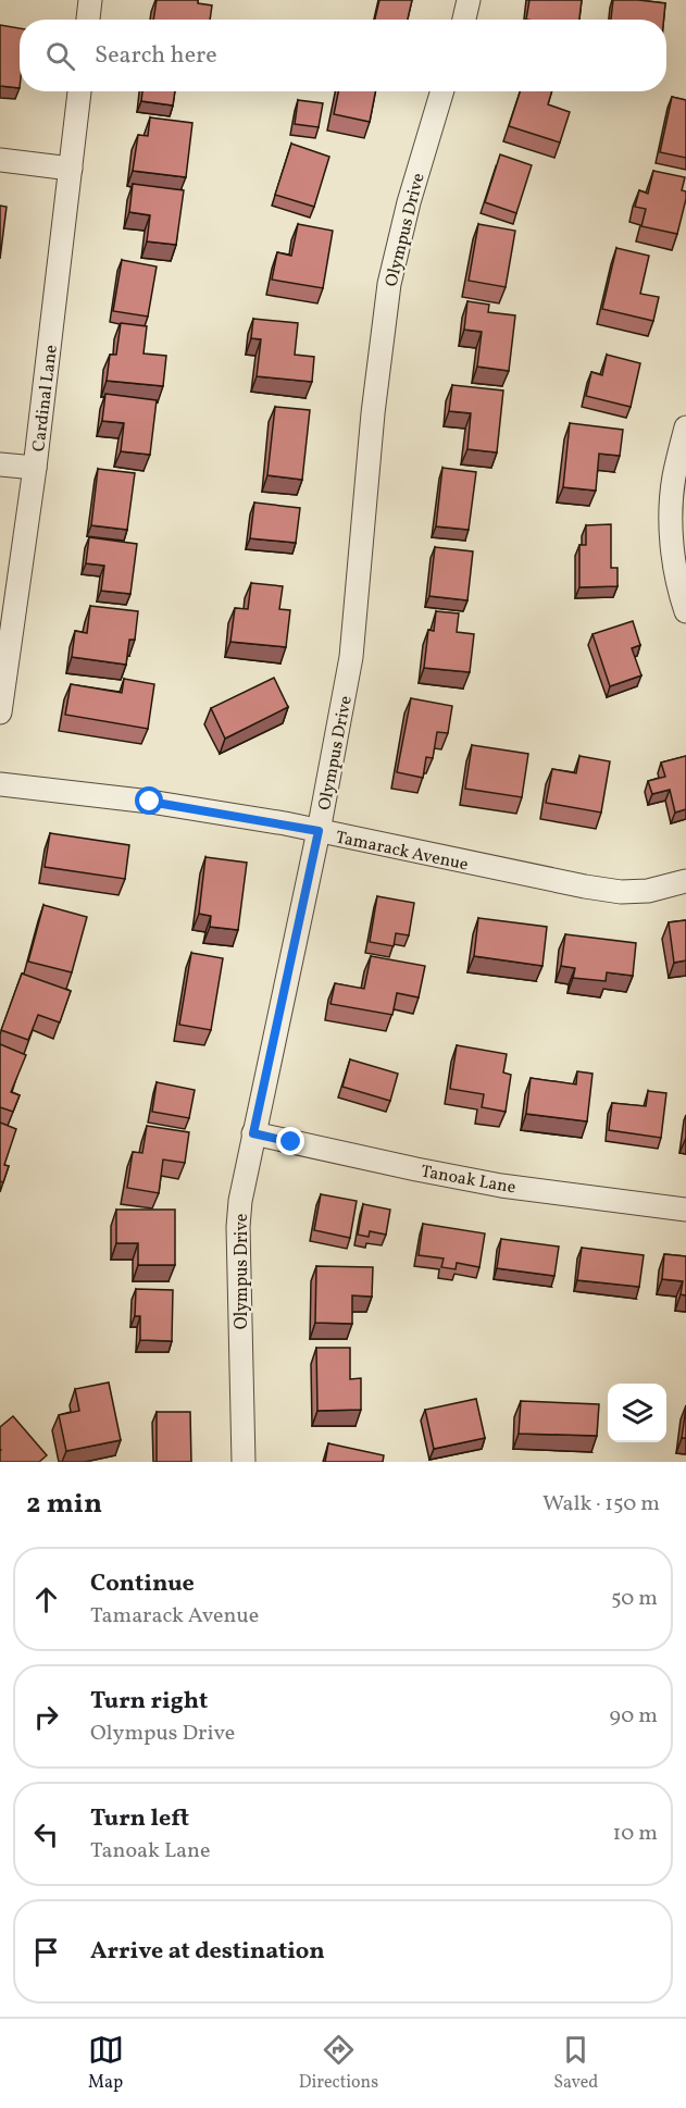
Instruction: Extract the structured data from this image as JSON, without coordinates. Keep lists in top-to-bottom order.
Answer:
{
  "streets": {
    "street": [
      "Olympus Drive",
      "Cardinal Lane",
      "Tamarack Avenue",
      "Tanoak Lane"
    ]
  },
  "crossings": [
    ["Olympus Drive", "Tamarack Avenue"],
    ["Olympus Drive", "Tanoak Lane"]
  ],
  "page": {
    "search": "Search here",
    "heading": ["2 min", "Walk · 150 m"],
    "list": [
      ["Continue", "Tamarack Avenue", "50 m"],
      ["Turn right", "Olympus Drive", "90 m"],
      ["Turn left", "Tanoak Lane", "10 m"],
      "Arrive at destination"
    ],
    "nav": ["Map", "Directions", "Saved"]
  }
}
